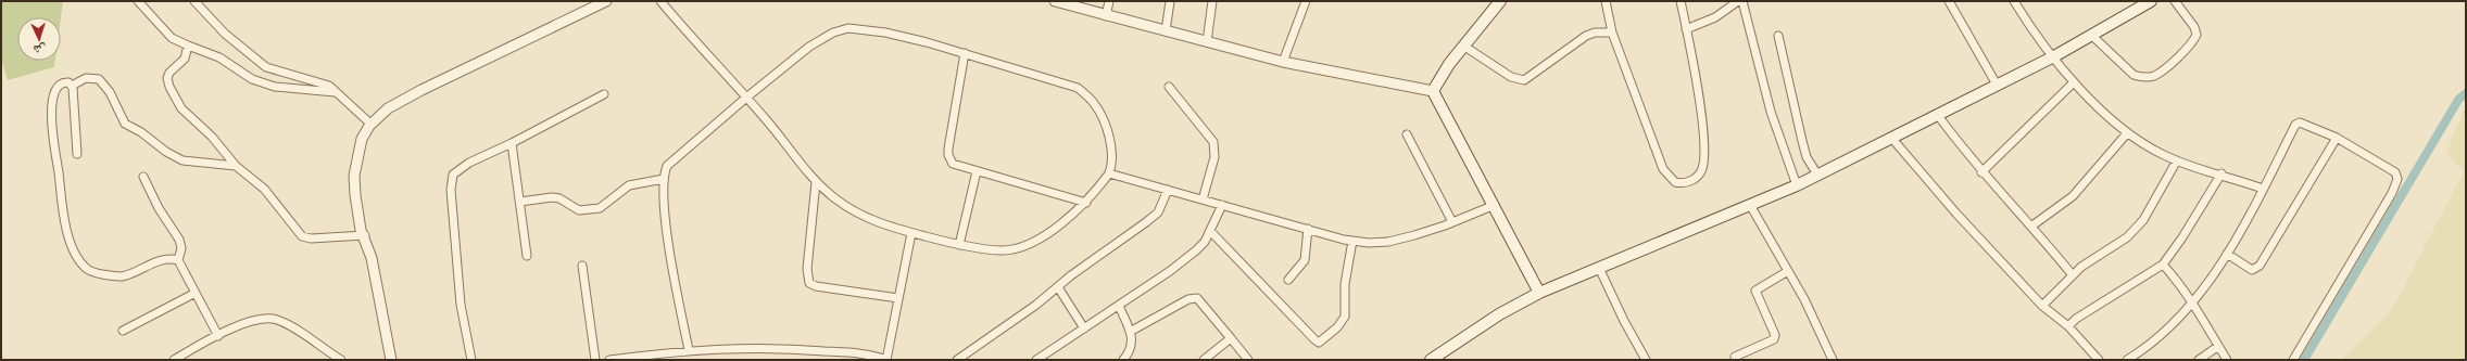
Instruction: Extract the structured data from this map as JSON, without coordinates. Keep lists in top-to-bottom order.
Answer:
{
  "north": "bottom"
}
